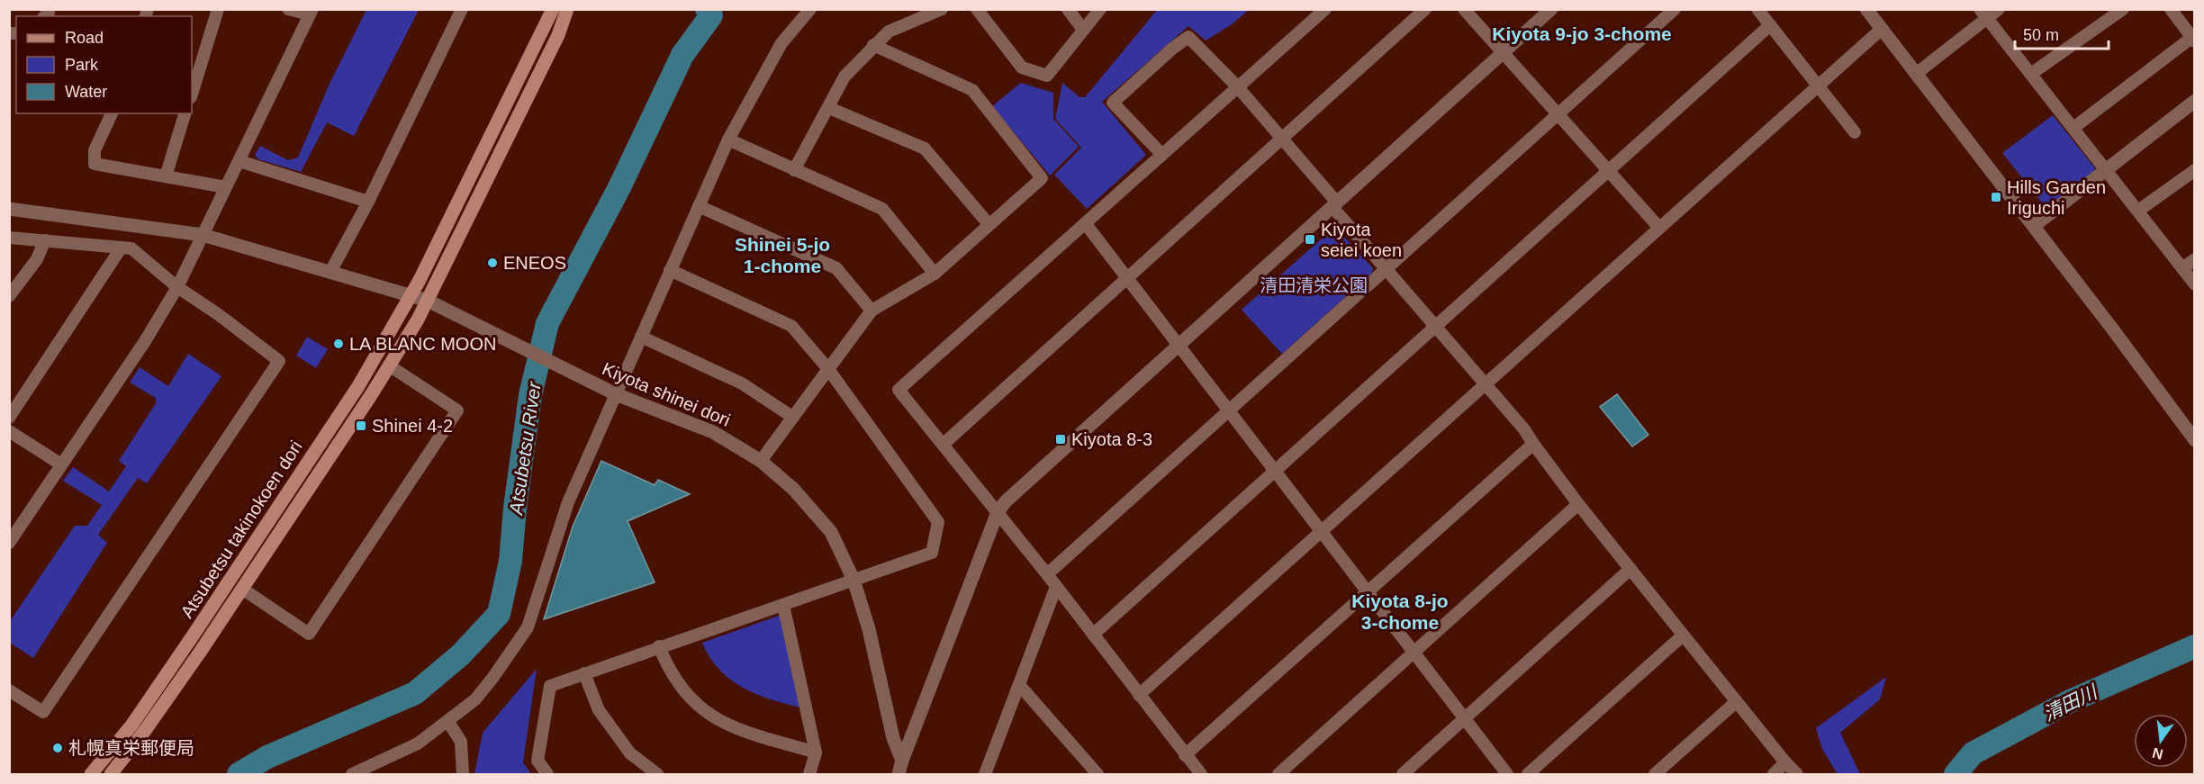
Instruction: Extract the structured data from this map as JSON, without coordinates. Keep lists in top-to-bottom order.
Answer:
{
  "streets": {
    "main road": ["Atsubetsu takinokoen dori"],
    "street": ["Kiyota shinei dori"]
  },
  "crossings": [
    ["Kiyota shinei dori", "Atsubetsu takinokoen dori"]
  ],
  "districts": ["Kiyota 9-jo 3-chome", "Shinei 5-jo 1-chome", "Kiyota 8-jo 3-chome"],
  "water": ["Atsubetsu River", "清田川"],
  "parks": ["清田清栄公園"],
  "places": {
    "transit": [
      "Hills Garden Iriguchi",
      "Kiyota seiei koen",
      "Shinei 4-2",
      "Kiyota 8-3"
    ],
    "other": ["ENEOS", "LA BLANC MOON", "札幌真栄郵便局"]
  },
  "legend": ["Road", "Park", "Water"],
  "scale_bar": "50 m",
  "north": "bottom"
}
